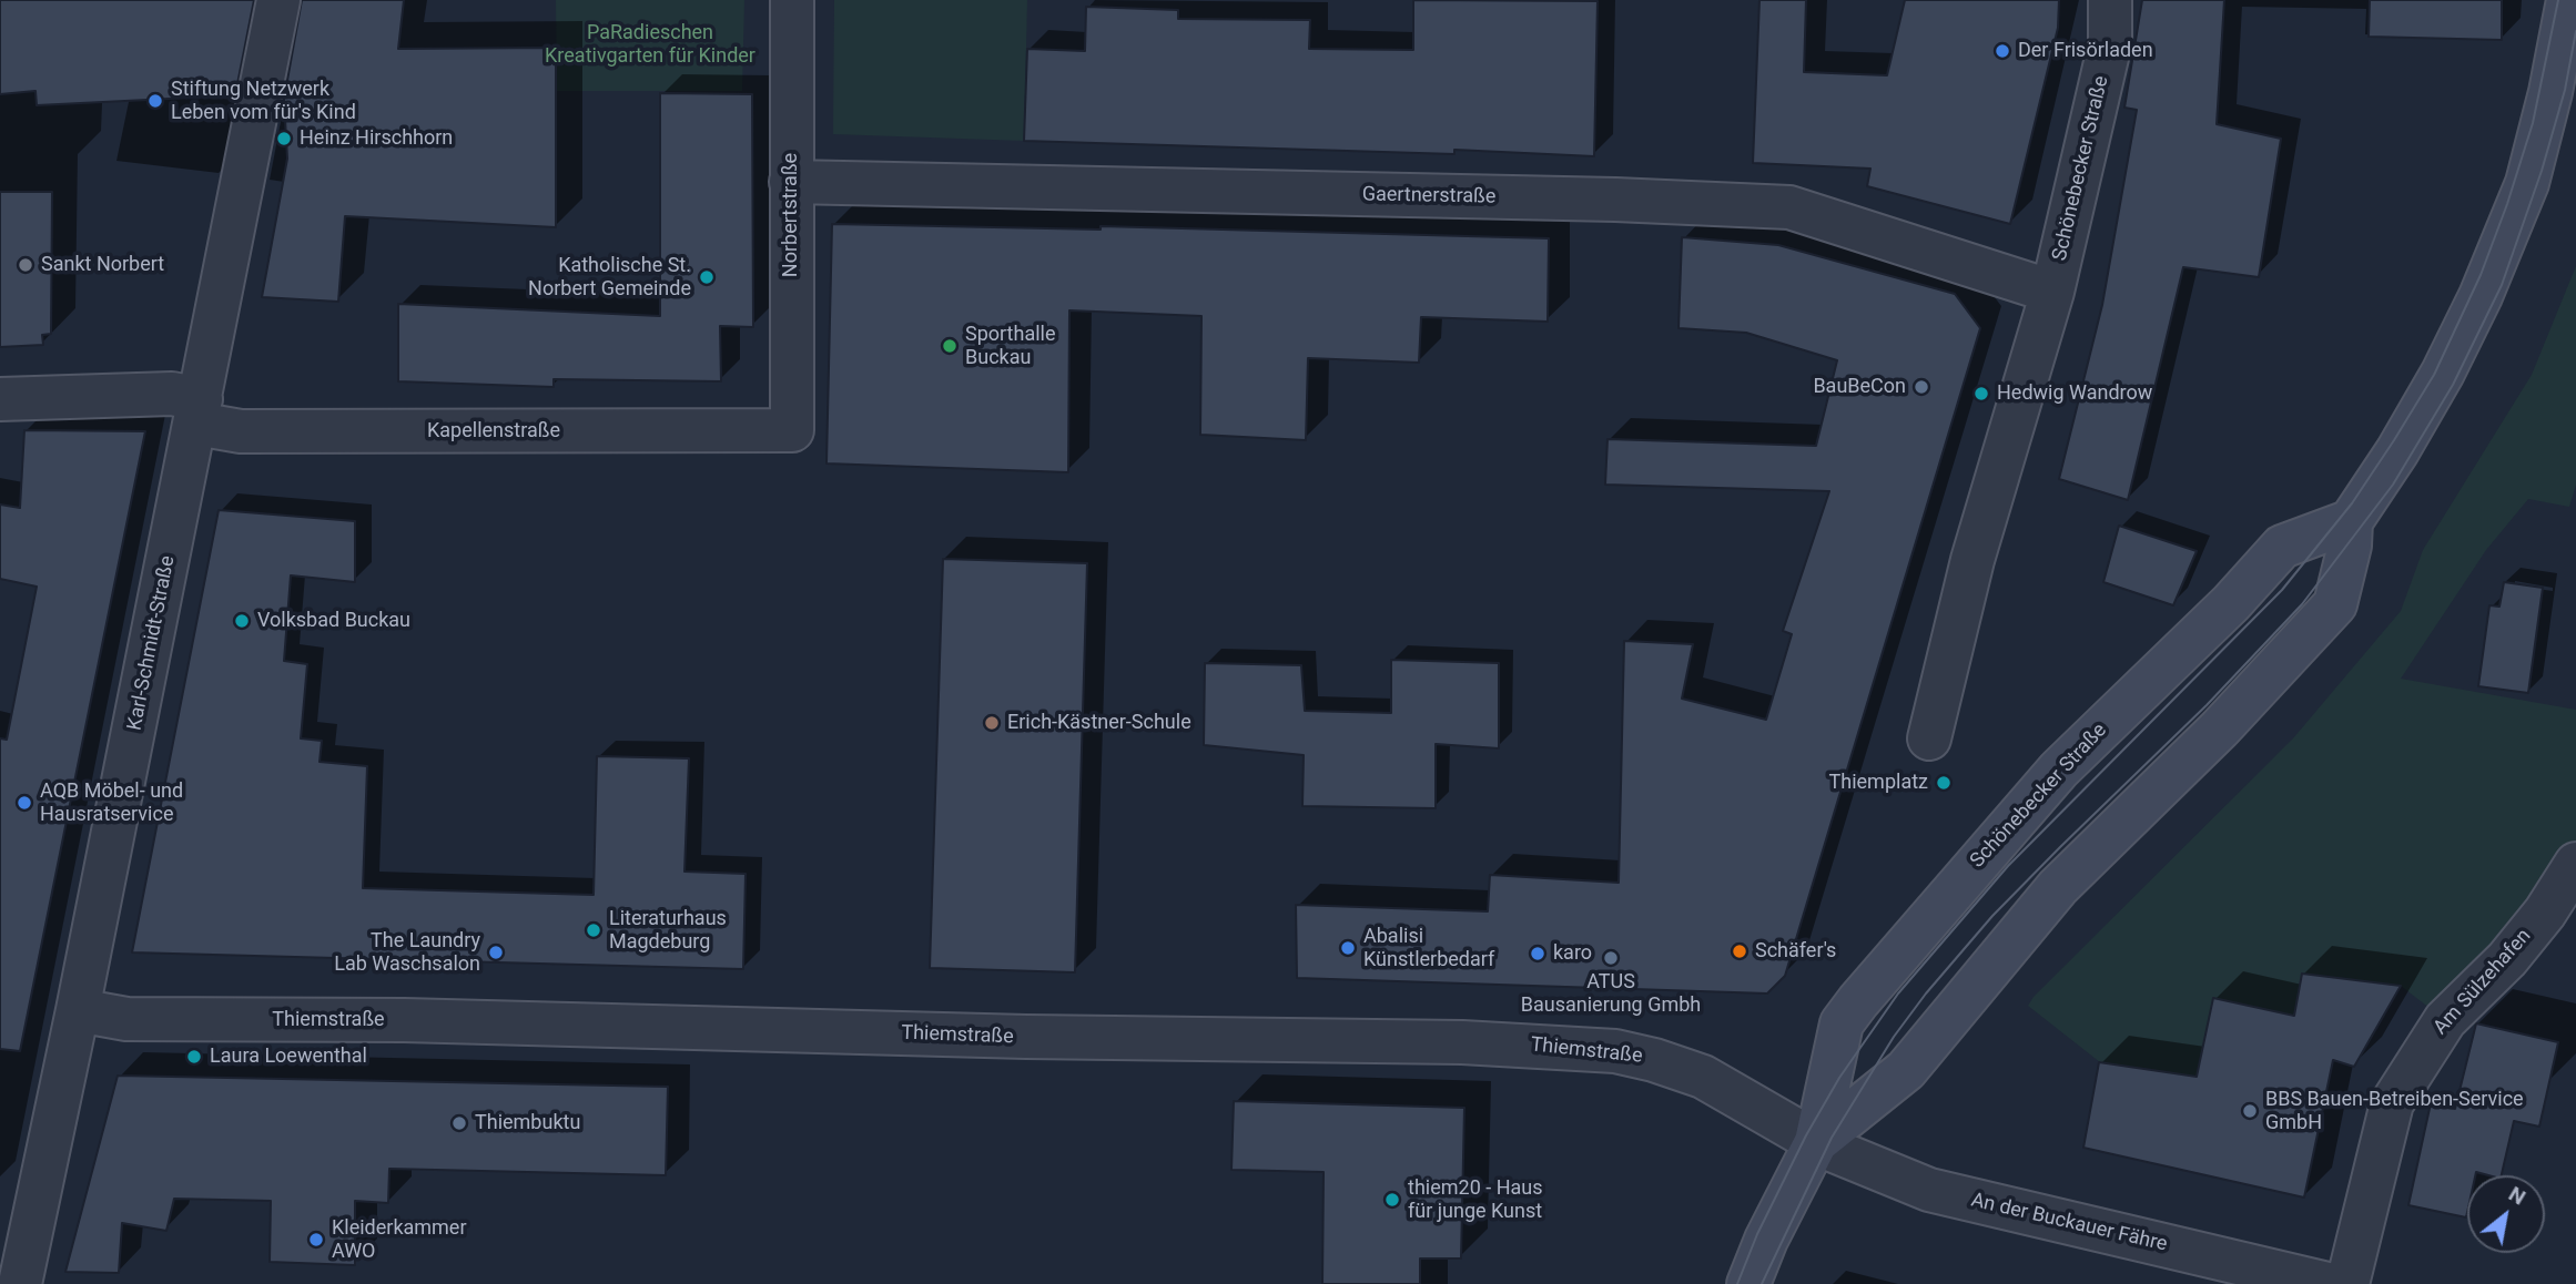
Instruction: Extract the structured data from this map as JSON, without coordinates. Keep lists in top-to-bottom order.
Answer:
{
  "streets": {
    "main road": ["Schönebecker Straße"],
    "street": [
      "Gaertnerstraße",
      "Norbertstraße",
      "Kapellenstraße",
      "Karl-Schmidt-Straße",
      "Am Sülzehafen",
      "Thiemstraße",
      "An der Buckauer Fähre"
    ]
  },
  "crossings": [
    ["Schönebecker Straße", "Gaertnerstraße"],
    ["Schönebecker Straße", "Thiemstraße"],
    ["Schönebecker Straße", "An der Buckauer Fähre"],
    ["Gaertnerstraße", "Norbertstraße"],
    ["Norbertstraße", "Kapellenstraße"],
    ["Kapellenstraße", "Karl-Schmidt-Straße"],
    ["Karl-Schmidt-Straße", "Thiemstraße"],
    ["Thiemstraße", "An der Buckauer Fähre"]
  ],
  "parks": ["PaRadieschen Kreativgarten für Kinder"],
  "places": [
    "Der Frisörladen",
    "Stiftung Netzwerk Leben vom für's Kind",
    "Heinz Hirschhorn",
    "Sankt Norbert",
    "Katholische St. Norbert Gemeinde",
    "Sporthalle Buckau",
    "BauBeCon",
    "Hedwig Wandrow",
    "Volksbad Buckau",
    "Erich-Kästner-Schule",
    "Thiemplatz",
    "AQB Möbel- und Hausratservice",
    "Literaturhaus Magdeburg",
    "Abalisi Künstlerbedarf",
    "Schäfer's",
    "The Laundry Lab Waschsalon",
    "karo",
    "ATUS Bausanierung Gmbh",
    "Laura Loewenthal",
    "BBS Bauen-Betreiben-Service GmbH",
    "Thiembuktu",
    "thiem20 - Haus für junge Kunst",
    "Kleiderkammer AWO"
  ],
  "north": "top right"
}
